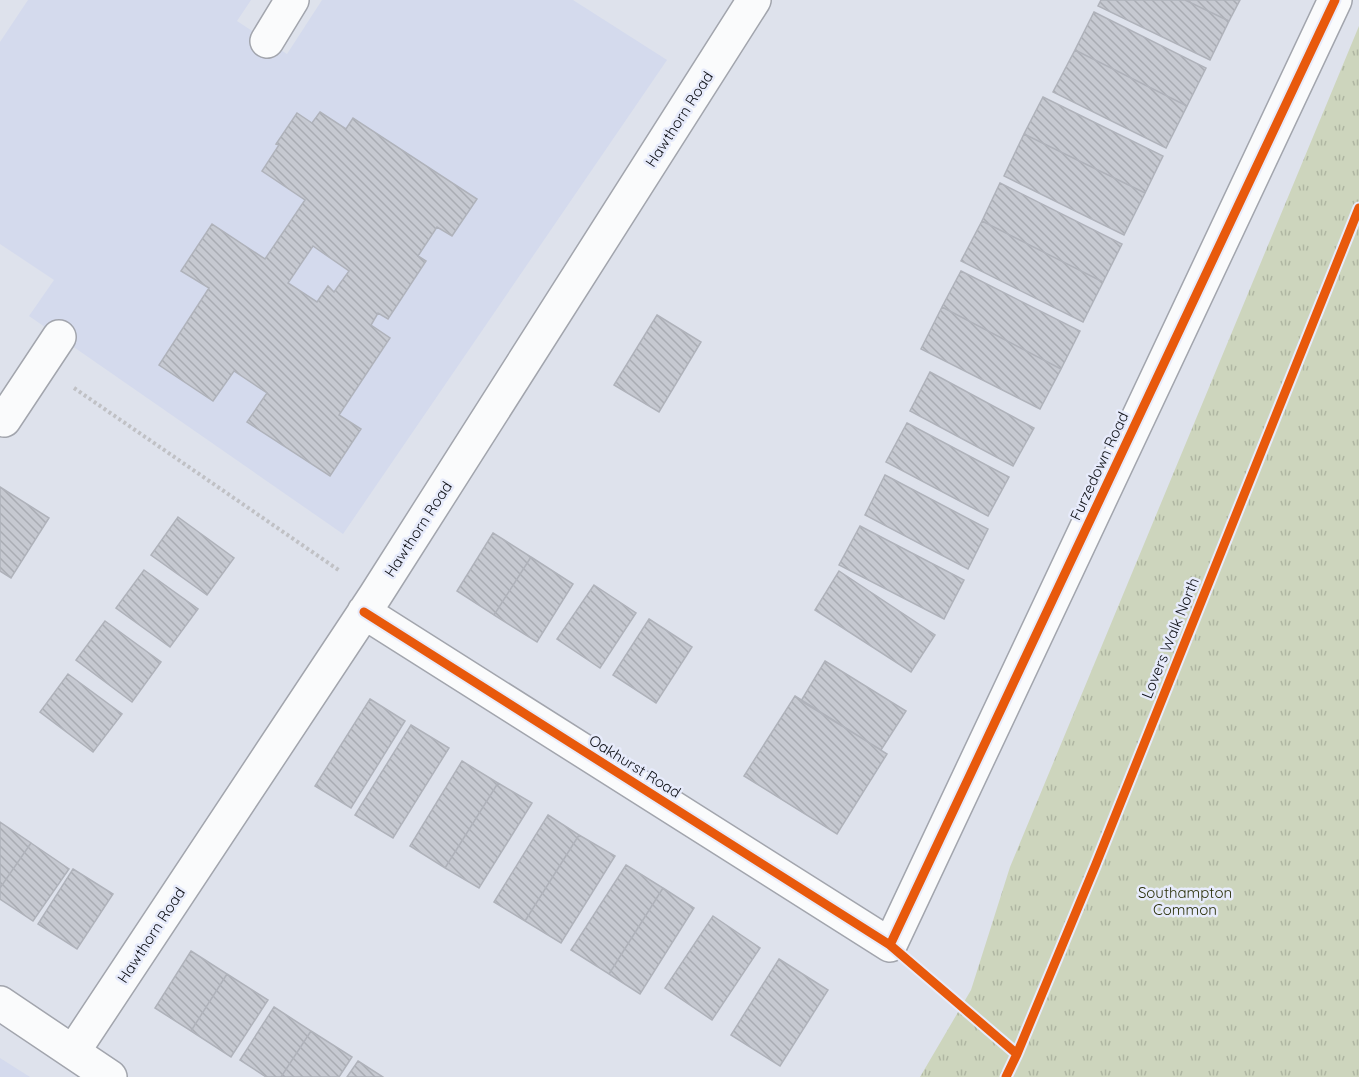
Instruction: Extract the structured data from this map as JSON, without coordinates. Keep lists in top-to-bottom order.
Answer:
{
  "streets": {
    "street": ["Hawthorn Road", "Furzedown Road", "Oakhurst Road"],
    "cycle path": ["Lovers Walk North"]
  },
  "crossings": [
    ["Hawthorn Road", "Oakhurst Road"],
    ["Furzedown Road", "Oakhurst Road"]
  ],
  "parks": ["Southampton Common"]
}
